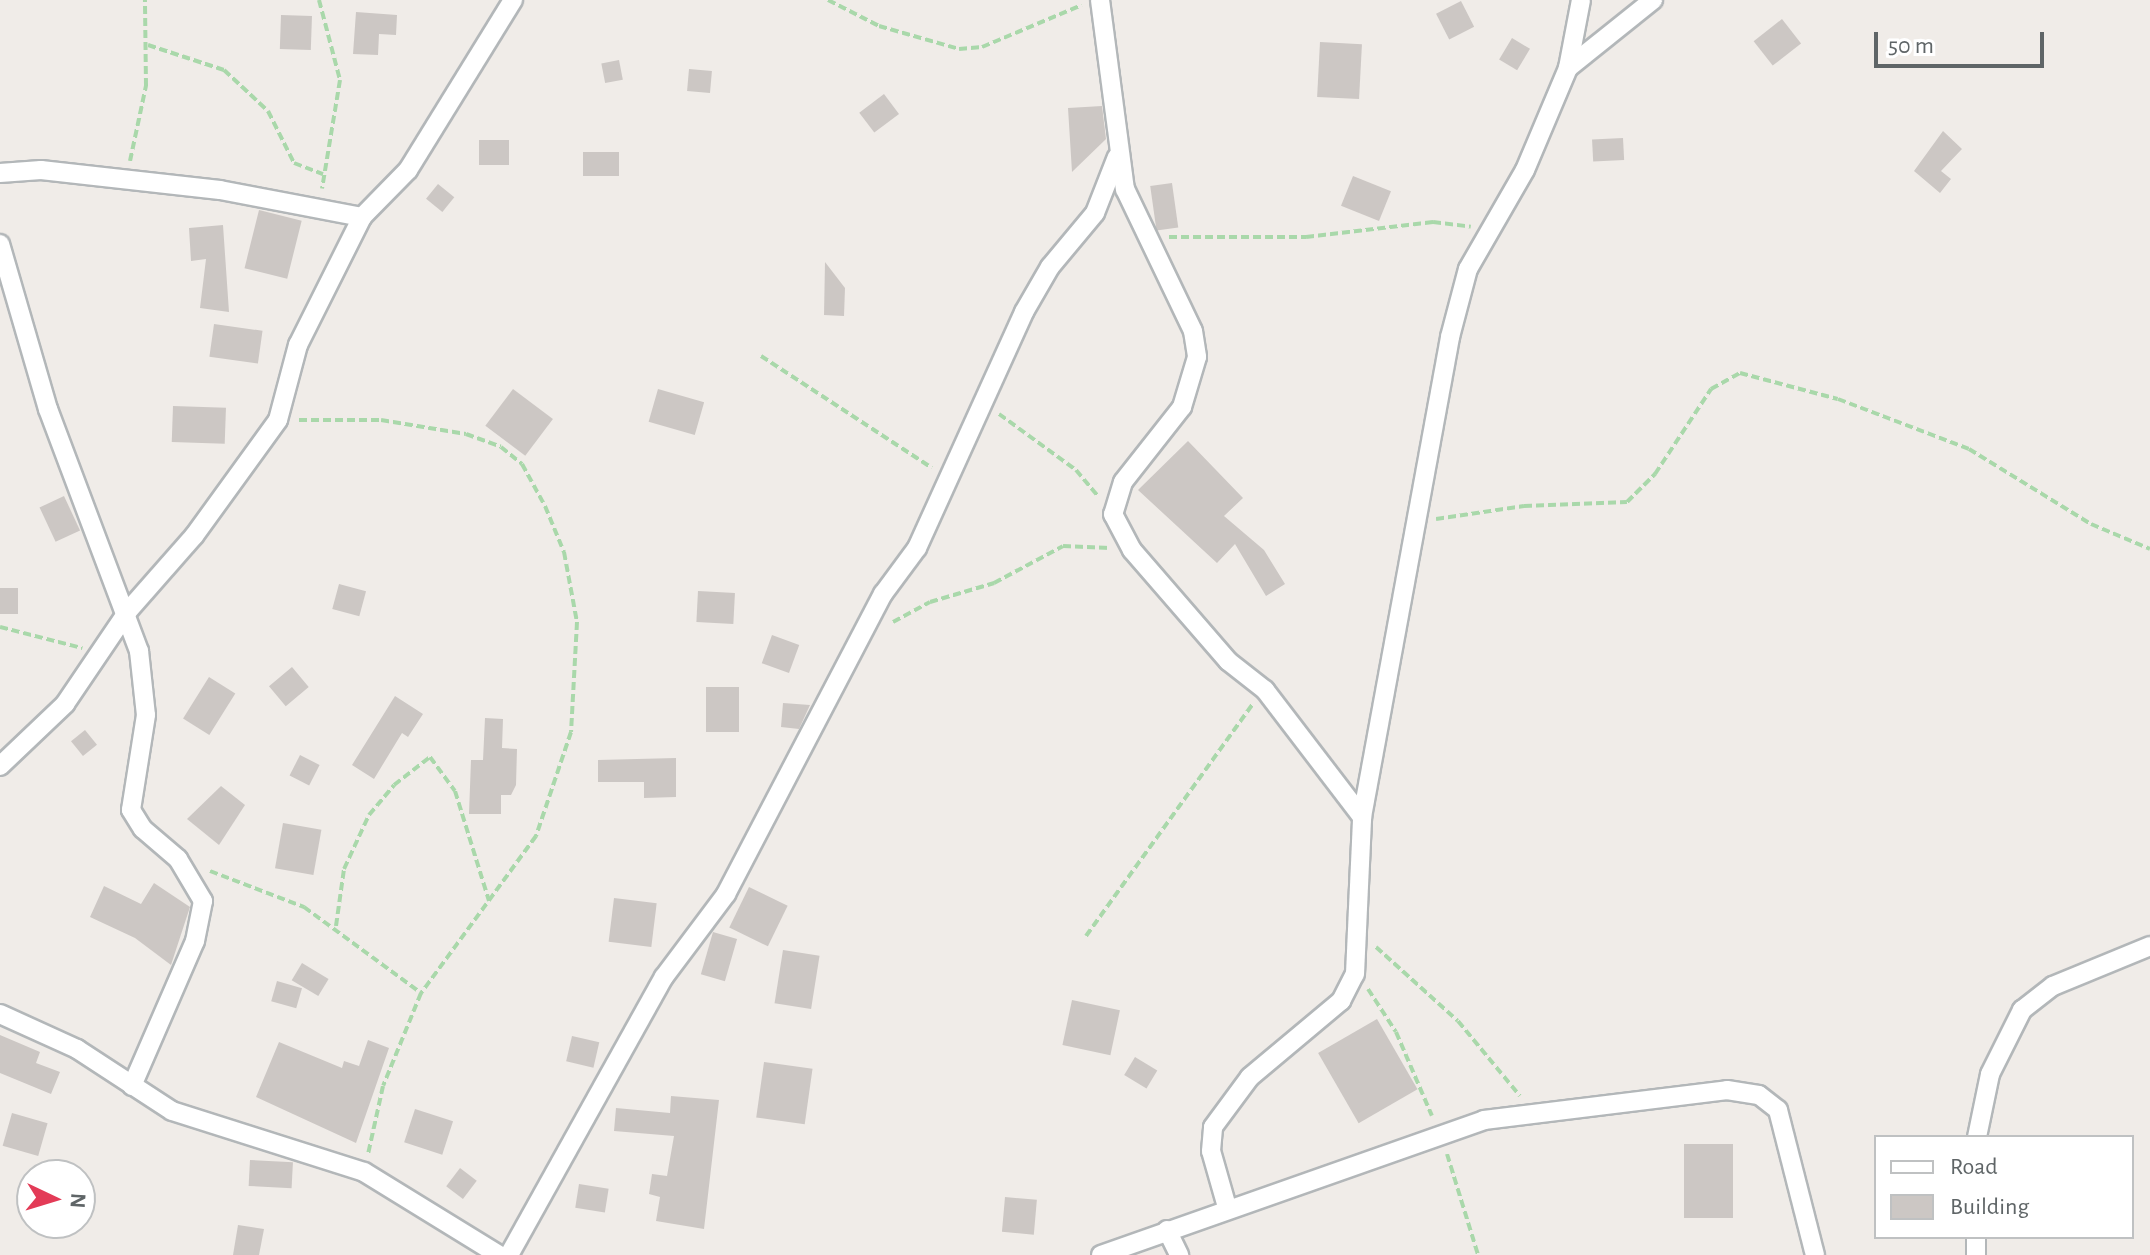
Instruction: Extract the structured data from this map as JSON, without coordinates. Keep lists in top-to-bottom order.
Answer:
{
  "legend": ["Road", "Building"],
  "scale_bar": "50 m",
  "north": "right"
}
